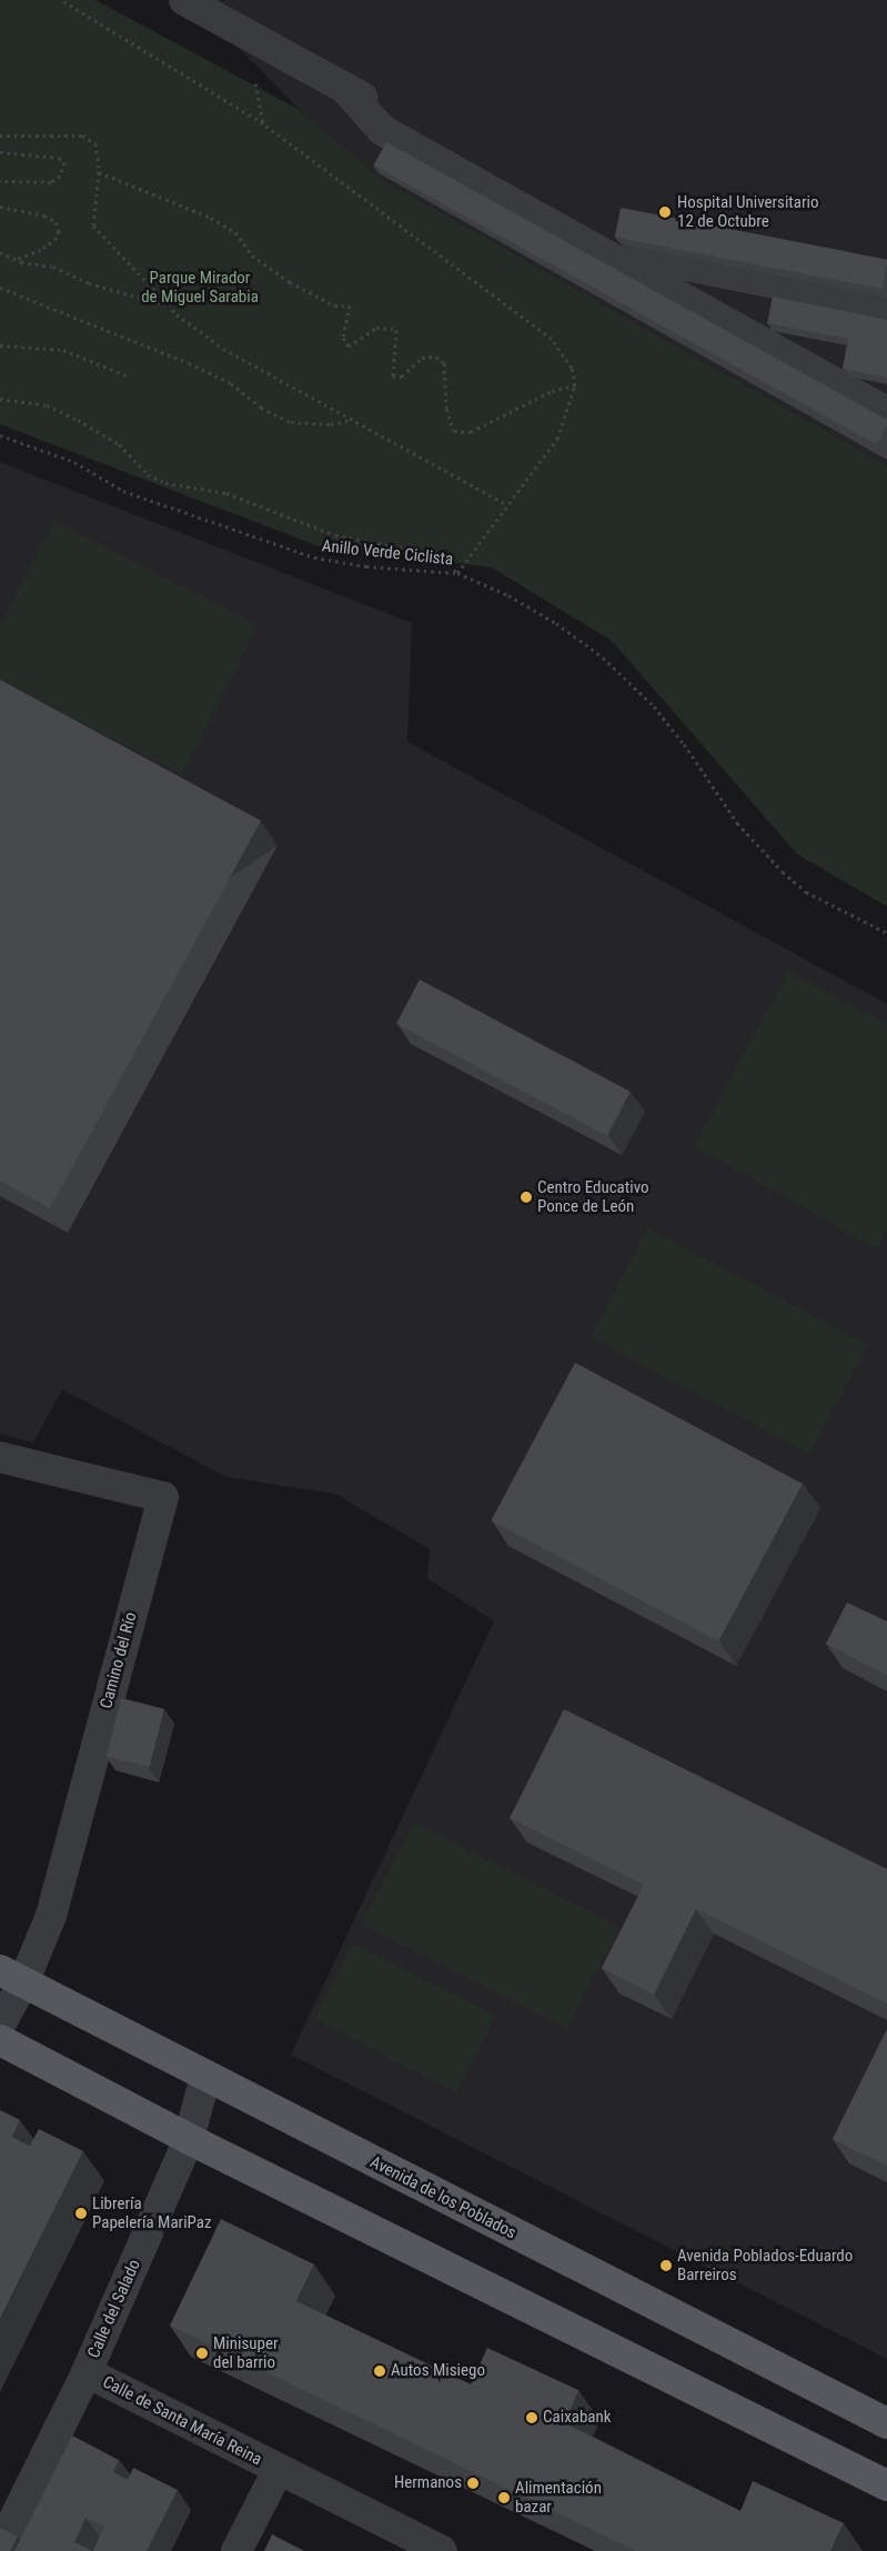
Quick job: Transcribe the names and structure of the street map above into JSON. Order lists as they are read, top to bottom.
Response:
{
  "streets": {
    "main road": ["Avenida de los Poblados"],
    "street": ["Camino del Río", "Calle del Salado", "Calle de Santa María Reina"],
    "path": ["Anillo Verde Ciclista"]
  },
  "crossings": [
    ["Camino del Río", "Avenida de los Poblados"],
    ["Avenida de los Poblados", "Calle del Salado"],
    ["Calle del Salado", "Calle de Santa María Reina"]
  ],
  "parks": ["Parque Mirador de Miguel Sarabia"],
  "places": [
    "Hospital Universitario 12 de Octubre",
    "Centro Educativo Ponce de León",
    "Librería Papelería MariPaz",
    "Avenida Poblados-Eduardo Barreiros",
    "Minisuper del barrio",
    "Autos Misiego",
    "Caixabank",
    "Hermanos",
    "Alimentación bazar"
  ]
}
